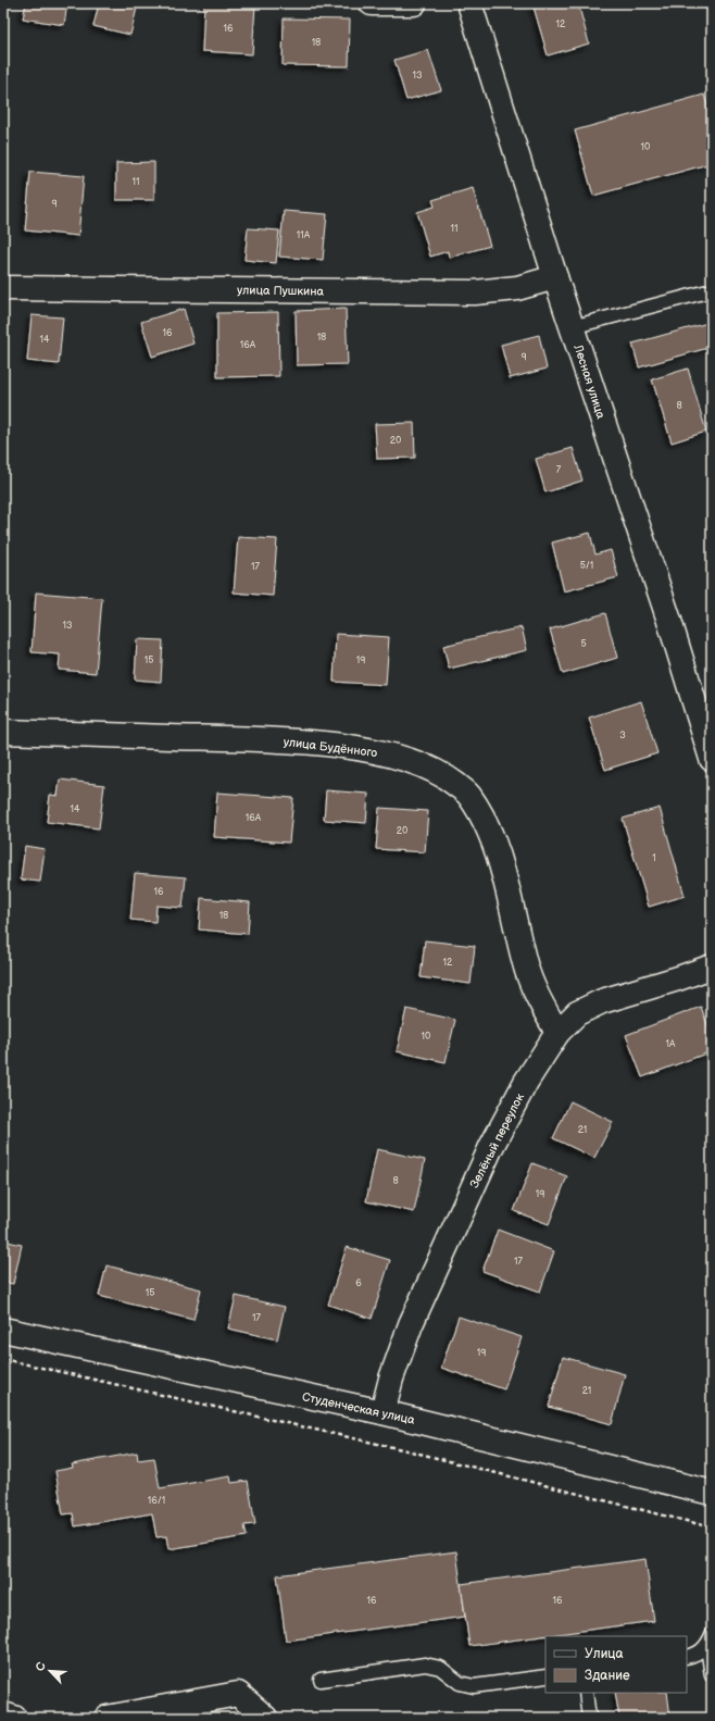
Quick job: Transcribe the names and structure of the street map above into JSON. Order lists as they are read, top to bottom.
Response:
{
  "streets": {
    "street": [
      "улица Пушкина",
      "Лесная улица",
      "улица Будённого",
      "Зелёный переулок",
      "Студенческая улица"
    ]
  },
  "crossings": [
    ["улица Пушкина", "Лесная улица"],
    ["улица Будённого", "Зелёный переулок"],
    ["Зелёный переулок", "Студенческая улица"]
  ],
  "house_numbers": [
    "12",
    "16",
    "18",
    "13",
    "10",
    "11",
    "9",
    "11",
    "11А",
    "16",
    "18",
    "14",
    "16А",
    "9",
    "8",
    "20",
    "7",
    "5/1",
    "17",
    "13",
    "5",
    "15",
    "19",
    "3",
    "14",
    "16А",
    "20",
    "1",
    "16",
    "18",
    "12",
    "10",
    "1А",
    "21",
    "8",
    "19",
    "17",
    "6",
    "15",
    "17",
    "19",
    "21",
    "16/1",
    "16",
    "16"
  ],
  "legend": ["Улица", "Здание"],
  "north": "top left"
}
